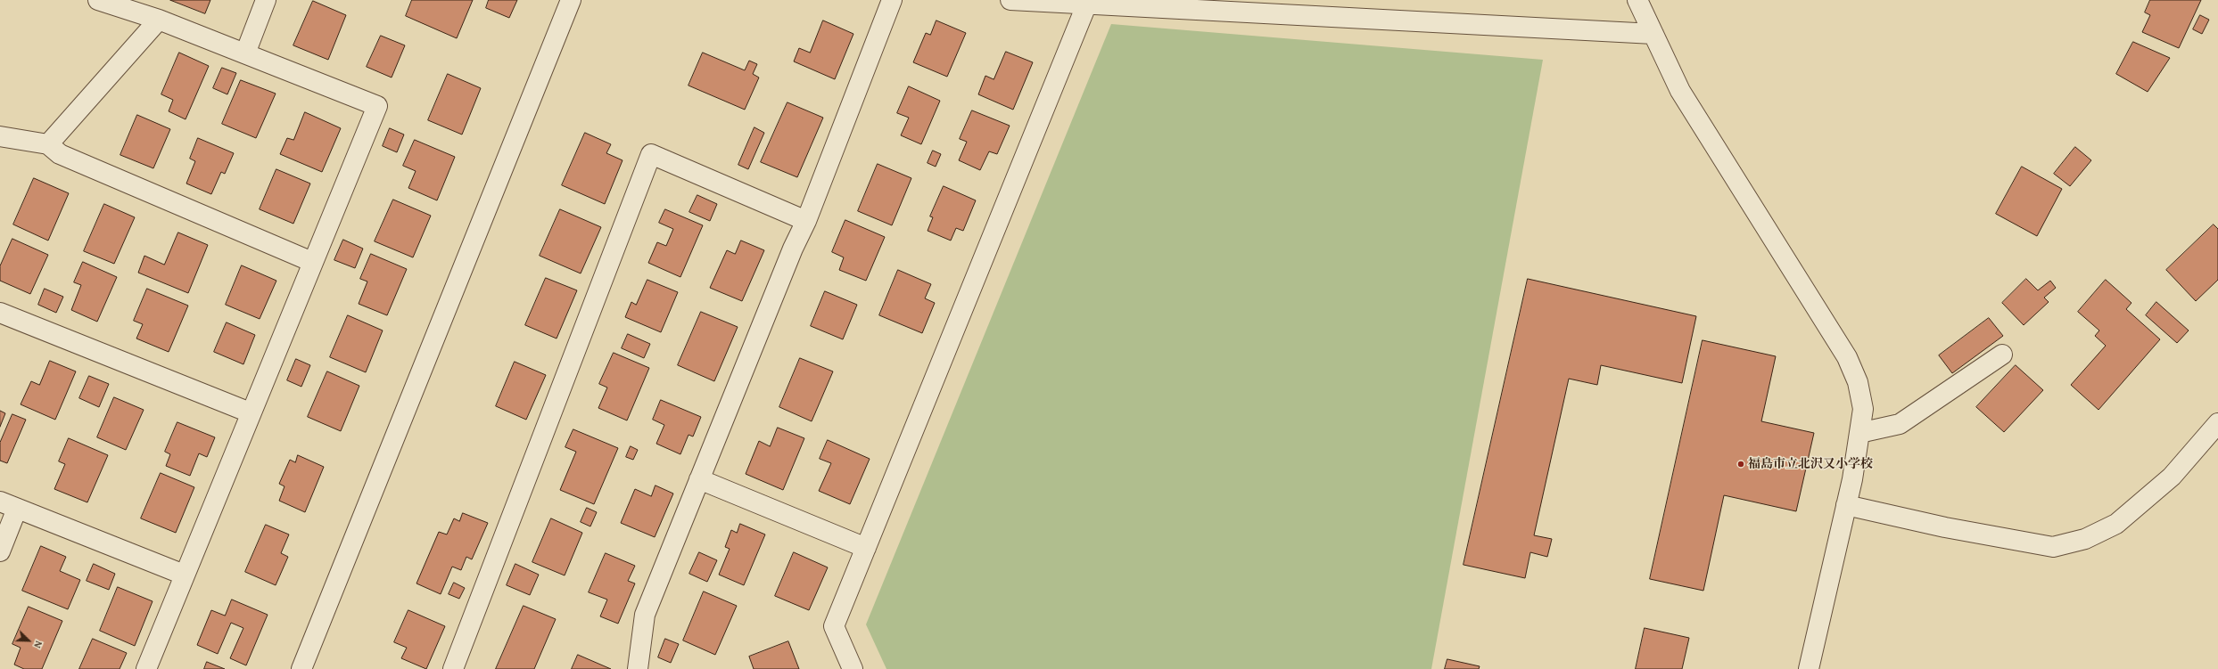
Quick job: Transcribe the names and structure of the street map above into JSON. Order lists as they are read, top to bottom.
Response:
{
  "places": ["福島市立北沢又小学校"],
  "north": "bottom right"
}
